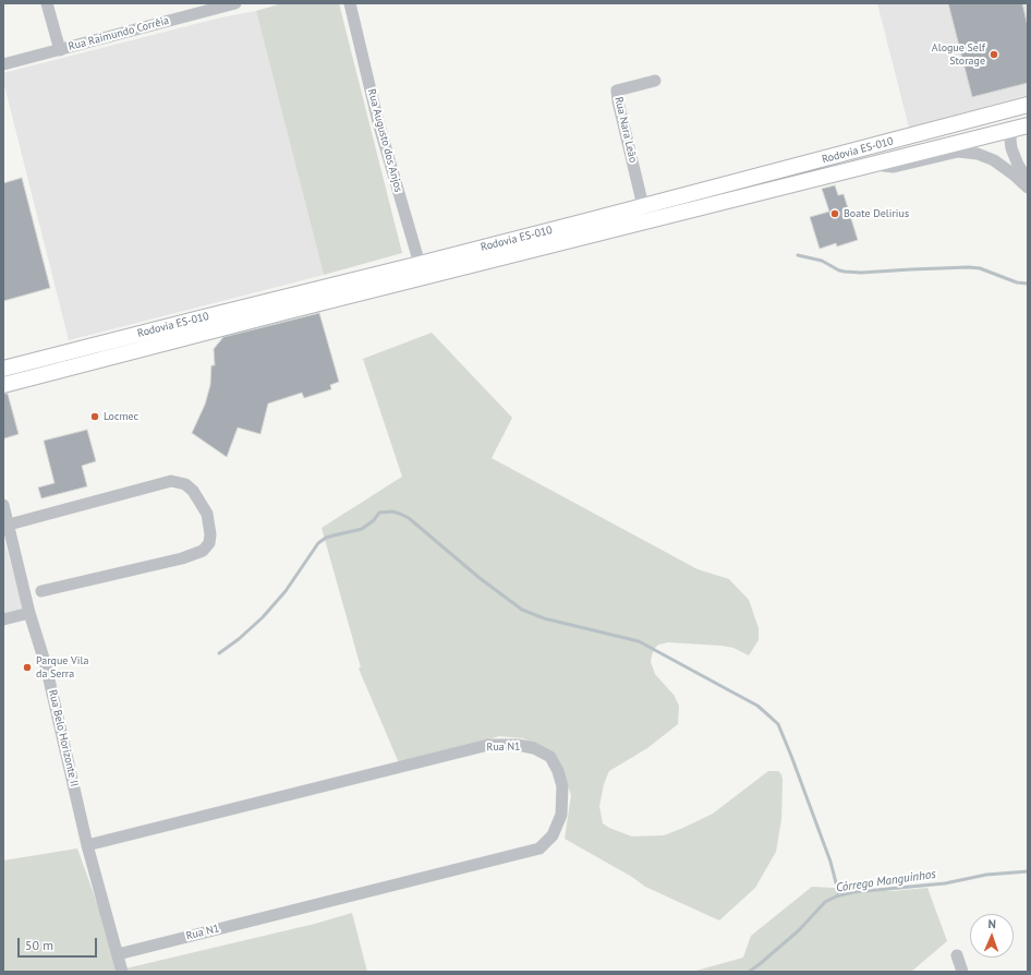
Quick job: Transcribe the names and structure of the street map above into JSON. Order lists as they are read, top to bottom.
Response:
{
  "streets": {
    "main road": ["Rodovia ES-010"],
    "street": [
      "Rua Raimundo Corrêia",
      "Rua Nara Leão",
      "Rua Augusto dos Anjos",
      "Rua Belo Horizonte II",
      "Rua N1"
    ]
  },
  "crossings": [
    ["Rua Nara Leão", "Rodovia ES-010"],
    ["Rua Augusto dos Anjos", "Rodovia ES-010"],
    ["Rua Belo Horizonte II", "Rua N1"]
  ],
  "water": ["Córrego Manguinhos"],
  "places": [
    "Alogue Self Storage",
    "Boate Delirius",
    "Locmec",
    "Parque Vila da Serra"
  ],
  "scale_bar": "50 m",
  "north": "top"
}
